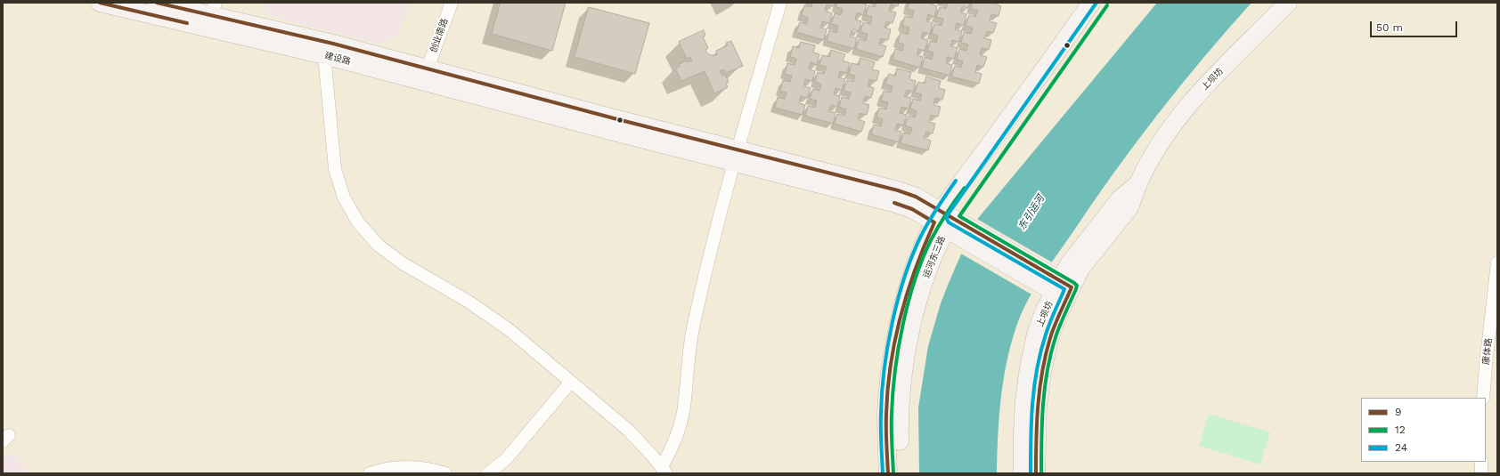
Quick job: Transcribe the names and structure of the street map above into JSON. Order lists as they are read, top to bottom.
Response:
{
  "streets": {
    "street": [
      "创业南路",
      "建设路",
      "上坝坊",
      "运河东三路",
      "康体路"
    ]
  },
  "crossings": [
    ["创业南路", "建设路"],
    ["建设路", "上坝坊"],
    ["建设路", "运河东三路"]
  ],
  "water": ["东引运河"],
  "lines": ["transit line 9", "transit line 24", "transit line 12"],
  "legend": ["9", "12", "24"],
  "scale_bar": "50 m"
}
